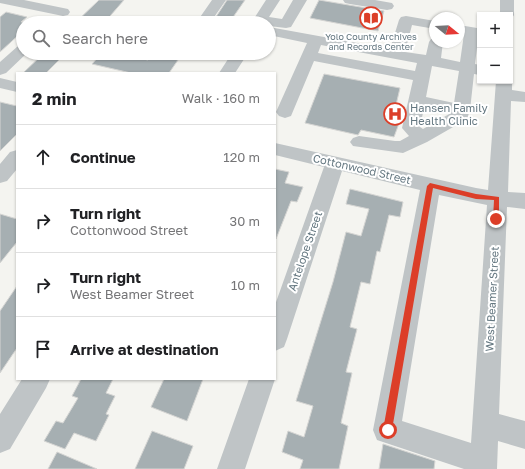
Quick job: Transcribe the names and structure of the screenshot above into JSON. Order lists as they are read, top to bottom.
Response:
{
  "streets": {
    "street": ["Cottonwood Street", "Antelope Street", "West Beamer Street"]
  },
  "crossings": [
    ["Cottonwood Street", "Antelope Street"],
    ["Cottonwood Street", "West Beamer Street"]
  ],
  "places": {
    "library": ["Yolo County Archives and Records Center"],
    "hospital": ["Hansen Family Health Clinic"]
  },
  "north": "right",
  "page": {
    "map_buttons": ["+", "−"],
    "search": "Search here",
    "heading": ["2 min", "Walk · 160 m"],
    "list": [
      ["Continue", "120 m"],
      ["Turn right", "Cottonwood Street", "30 m"],
      ["Turn right", "West Beamer Street", "10 m"],
      "Arrive at destination"
    ]
  }
}
